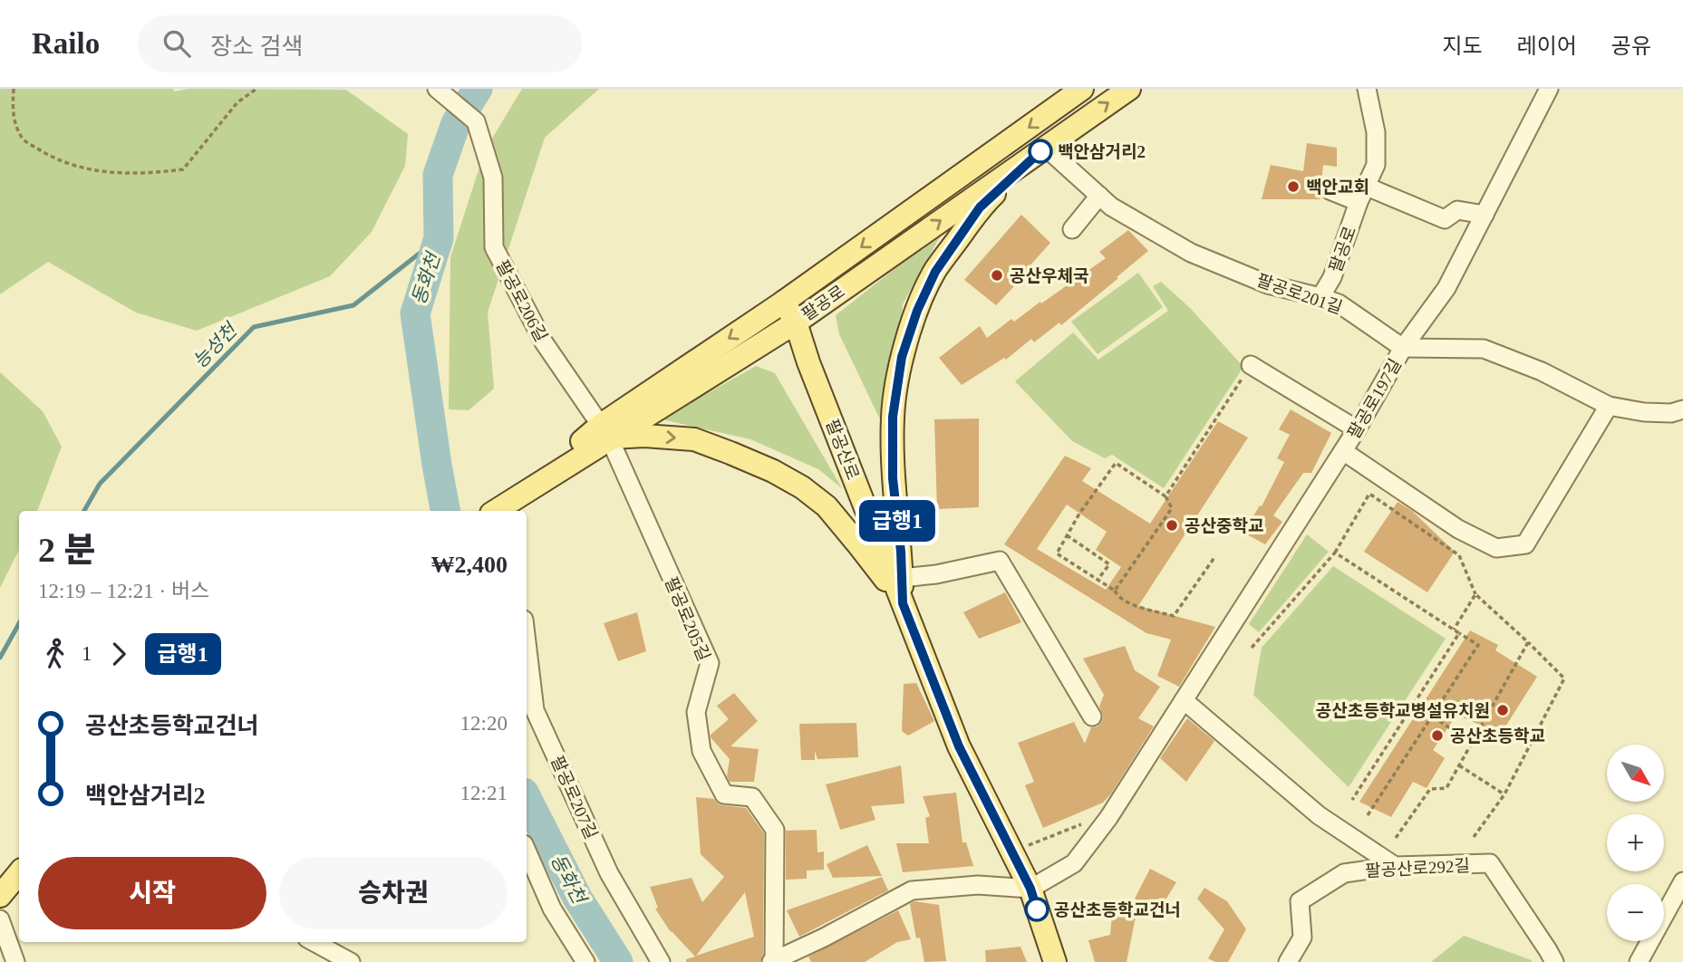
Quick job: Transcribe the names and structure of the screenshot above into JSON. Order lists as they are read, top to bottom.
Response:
{
  "streets": {
    "main road": ["팔공로", "팔공산로"],
    "street": [
      "팔공로201길",
      "팔공로206길",
      "팔공로197길",
      "팔공로205길",
      "팔공로207길",
      "팔공산로292길"
    ]
  },
  "crossings": [
    ["팔공로", "팔공로201길"],
    ["팔공로", "팔공로206길"],
    ["팔공로", "팔공산로"],
    ["팔공로", "팔공로205길"],
    ["팔공로201길", "팔공로197길"],
    ["팔공로206길", "팔공로205길"],
    ["팔공로197길", "팔공산로"]
  ],
  "water": ["동화천", "능성천"],
  "places": [
    "백안삼거리2",
    "백안교회",
    "공산우체국",
    "공산중학교",
    "공산초등학교병설유치원",
    "공산초등학교",
    "공산초등학교건너"
  ],
  "lines": ["bus line 급행1"],
  "north": "bottom right",
  "page": {
    "header": "Railo",
    "search": "장소 검색",
    "nav": ["지도", "레이어", "공유"],
    "on_map": "급행1",
    "heading": ["2 분", "12:19 – 12:21 · 버스", "₩2,400"],
    "legs": ["1", "급행1"],
    "list": [
      {
        "name": "공산초등학교건너",
        "value": "12:20"
      },
      {
        "name": "백안삼거리2",
        "value": "12:21"
      }
    ],
    "map_buttons": ["+", "−"],
    "buttons": ["시작", "승차권"]
  }
}
